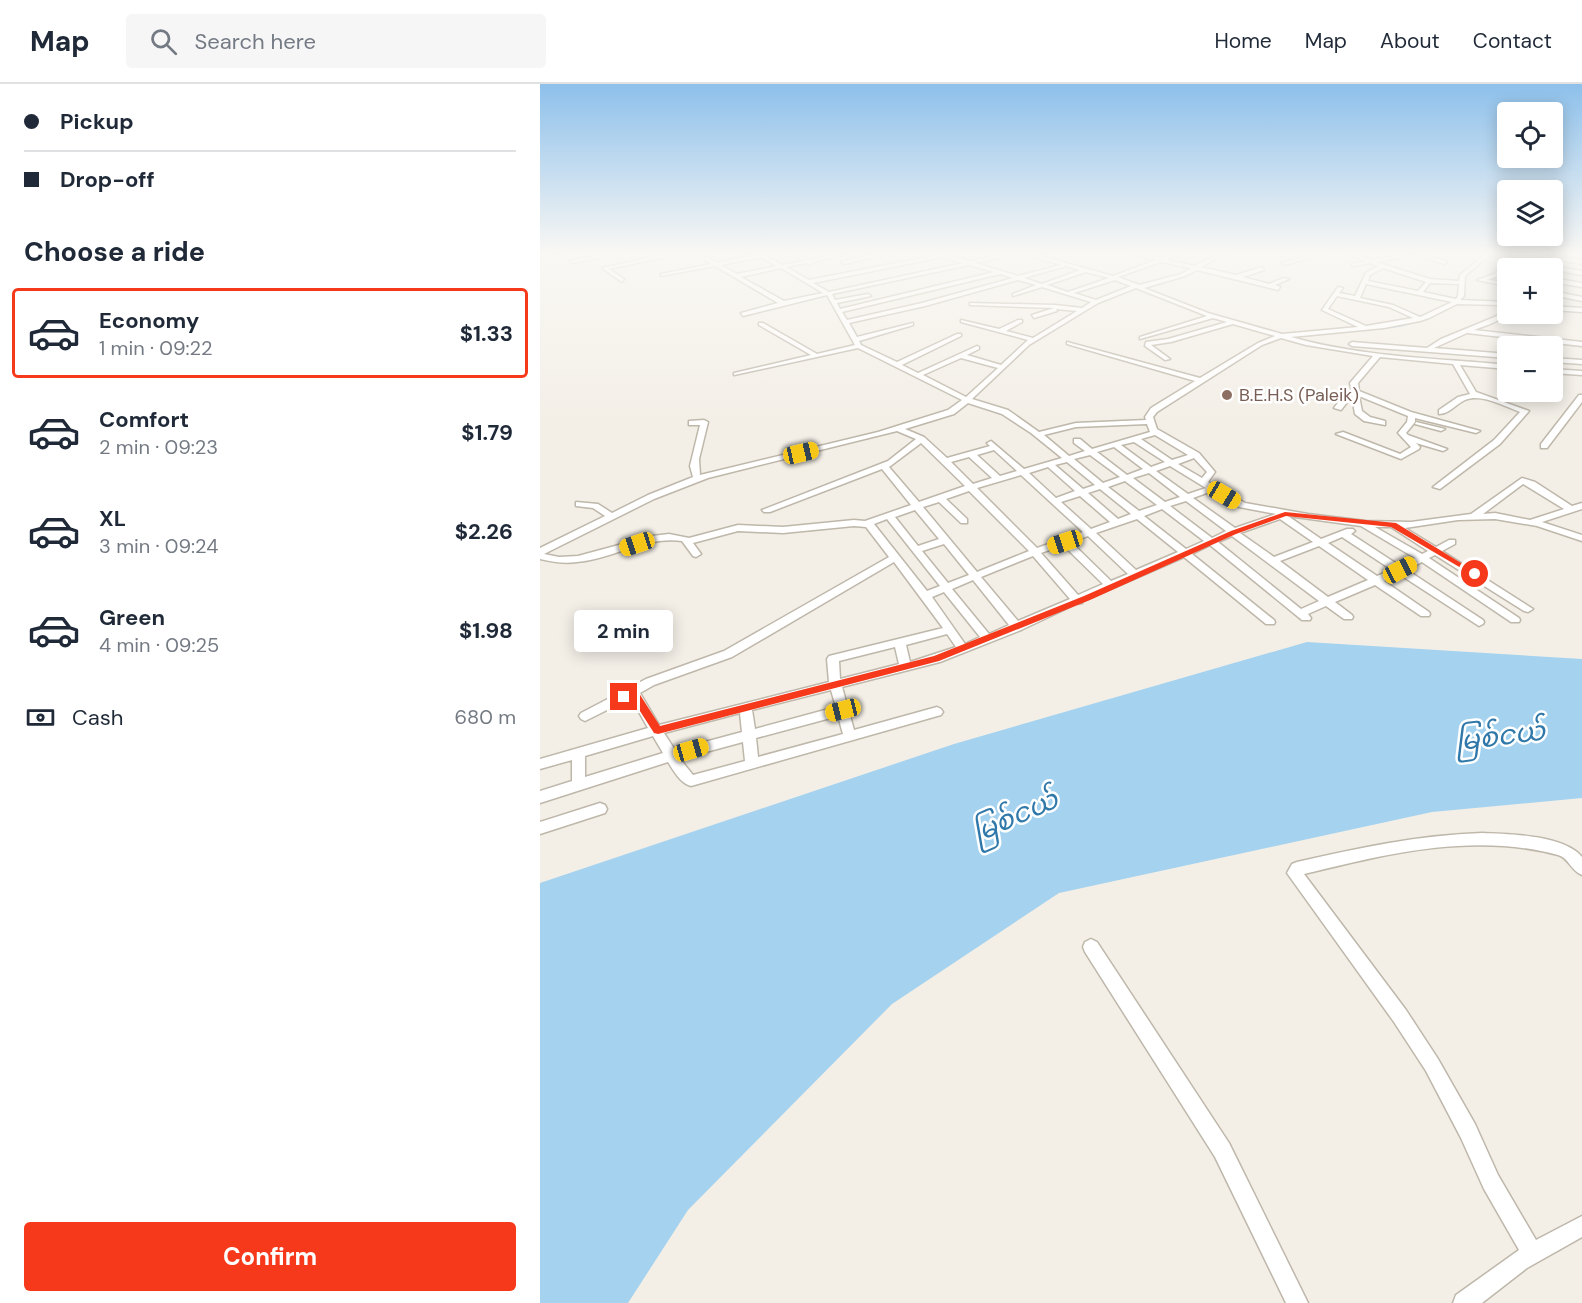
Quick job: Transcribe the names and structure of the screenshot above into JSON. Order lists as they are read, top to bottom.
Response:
{
  "water": ["မြစ်ငယ်"],
  "places": ["B.E.H.S (Paleik)"],
  "page": {
    "header": "Map",
    "search": "Search here",
    "nav": [
      "Home",
      "Map",
      "About",
      "Contact"
    ],
    "banner": ["Pickup", "Drop-off"],
    "map_buttons": ["+", "−"],
    "heading": "Choose a ride",
    "list": [
      {
        "name": "Economy",
        "note": "1 min · 09:22",
        "value": "$1.33"
      },
      {
        "name": "Comfort",
        "note": "2 min · 09:23",
        "value": "$1.79"
      },
      {
        "name": "XL",
        "note": "3 min · 09:24",
        "value": "$2.26"
      },
      {
        "name": "Green",
        "note": "4 min · 09:25",
        "value": "$1.98"
      }
    ],
    "bubble": "2 min",
    "pay": ["Cash", "680 m"],
    "buttons": "Confirm"
  }
}
